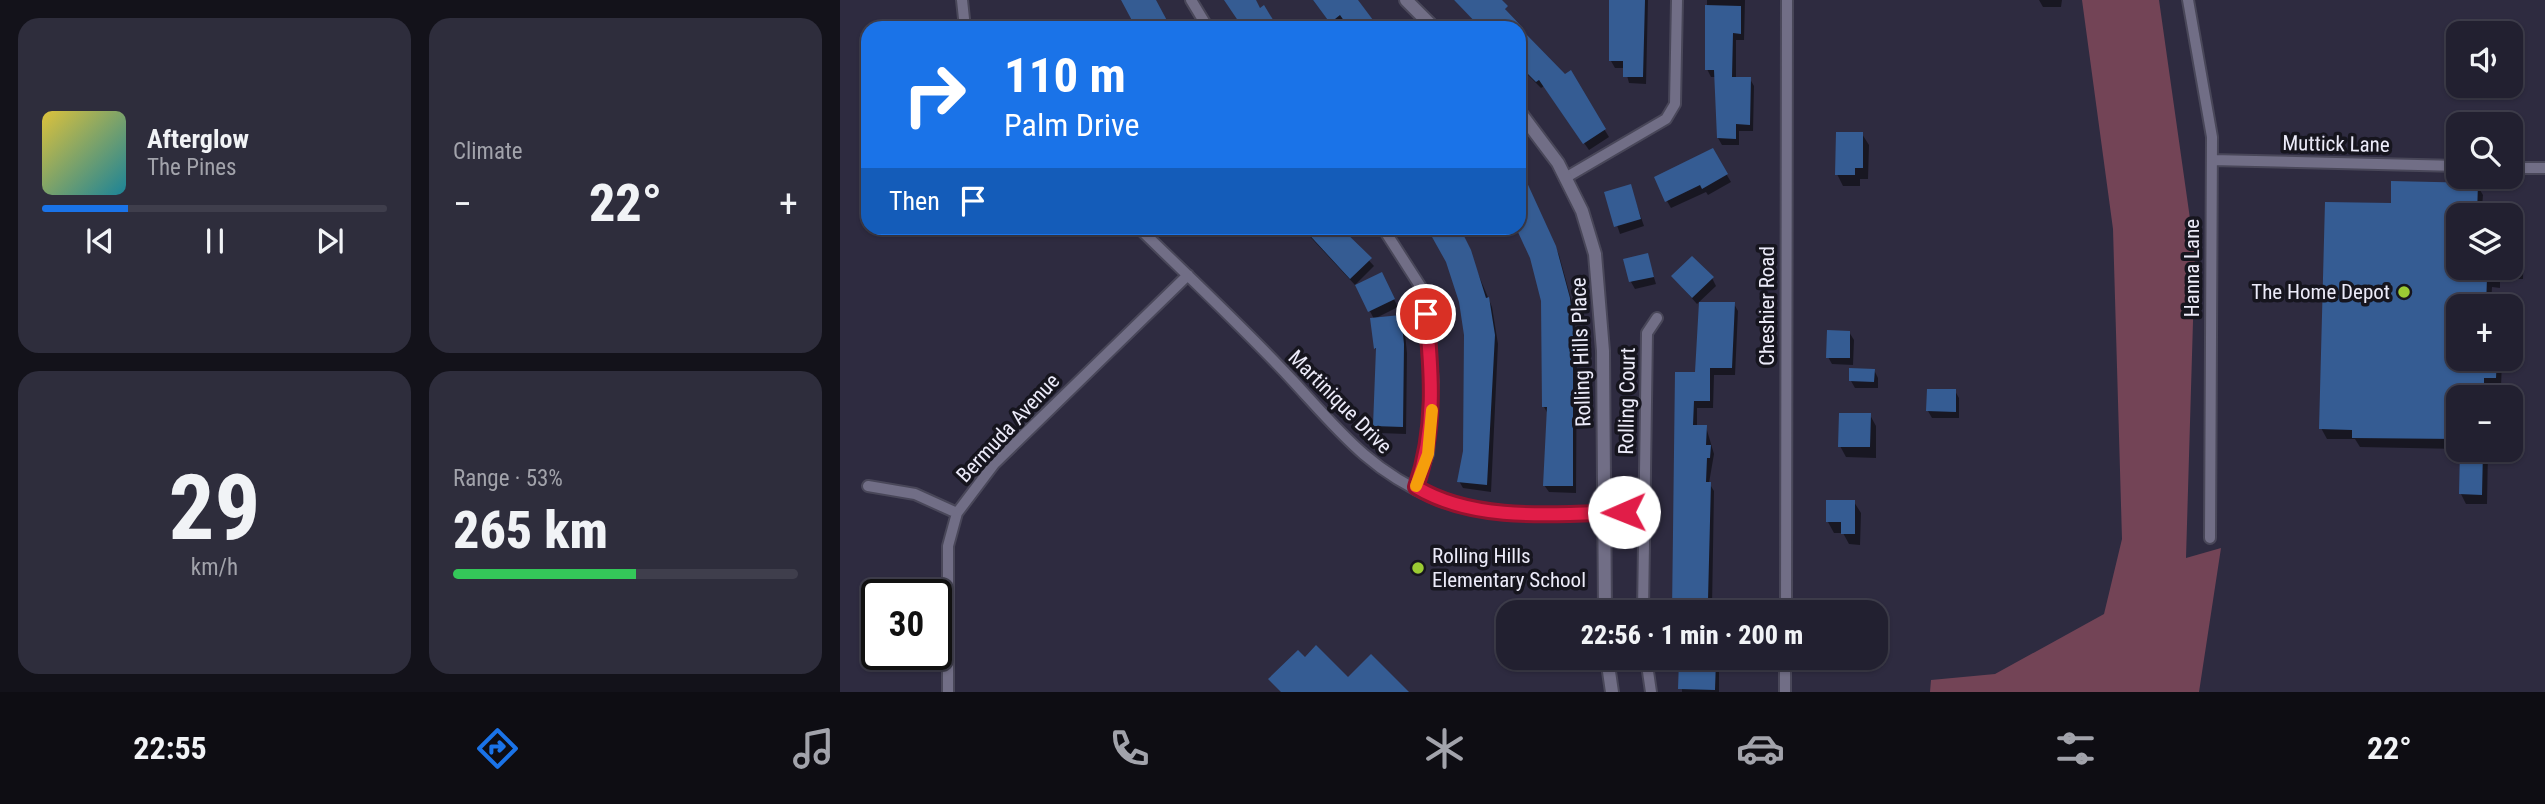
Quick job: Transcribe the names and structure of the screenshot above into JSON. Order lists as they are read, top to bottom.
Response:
{
  "streets": {
    "street": [
      "Muttick Lane",
      "Hanna Lane",
      "Cheshier Road",
      "Rolling Hills Place",
      "Rolling Court",
      "Martinique Drive",
      "Bermuda Avenue"
    ]
  },
  "crossings": [
    ["Muttick Lane", "Hanna Lane"],
    ["Rolling Hills Place", "Martinique Drive"],
    ["Rolling Court", "Martinique Drive"],
    ["Martinique Drive", "Bermuda Avenue"]
  ],
  "places": ["The Home Depot", "Rolling Hills Elementary School"],
  "page": {
    "tile": [
      "Climate",
      ["29", "km/h"],
      ["Range · 53%", "265 km"]
    ],
    "map_buttons": ["+", "−"],
    "turn": ["110 m", "Palm Drive"],
    "song": ["Afterglow", "The Pines"],
    "then": "Then",
    "heat": ["−", "22°", "+"],
    "limit": "30",
    "trip": "22:56 · 1 min · 200 m",
    "tabs": ["22:55", "22°"]
  }
}
